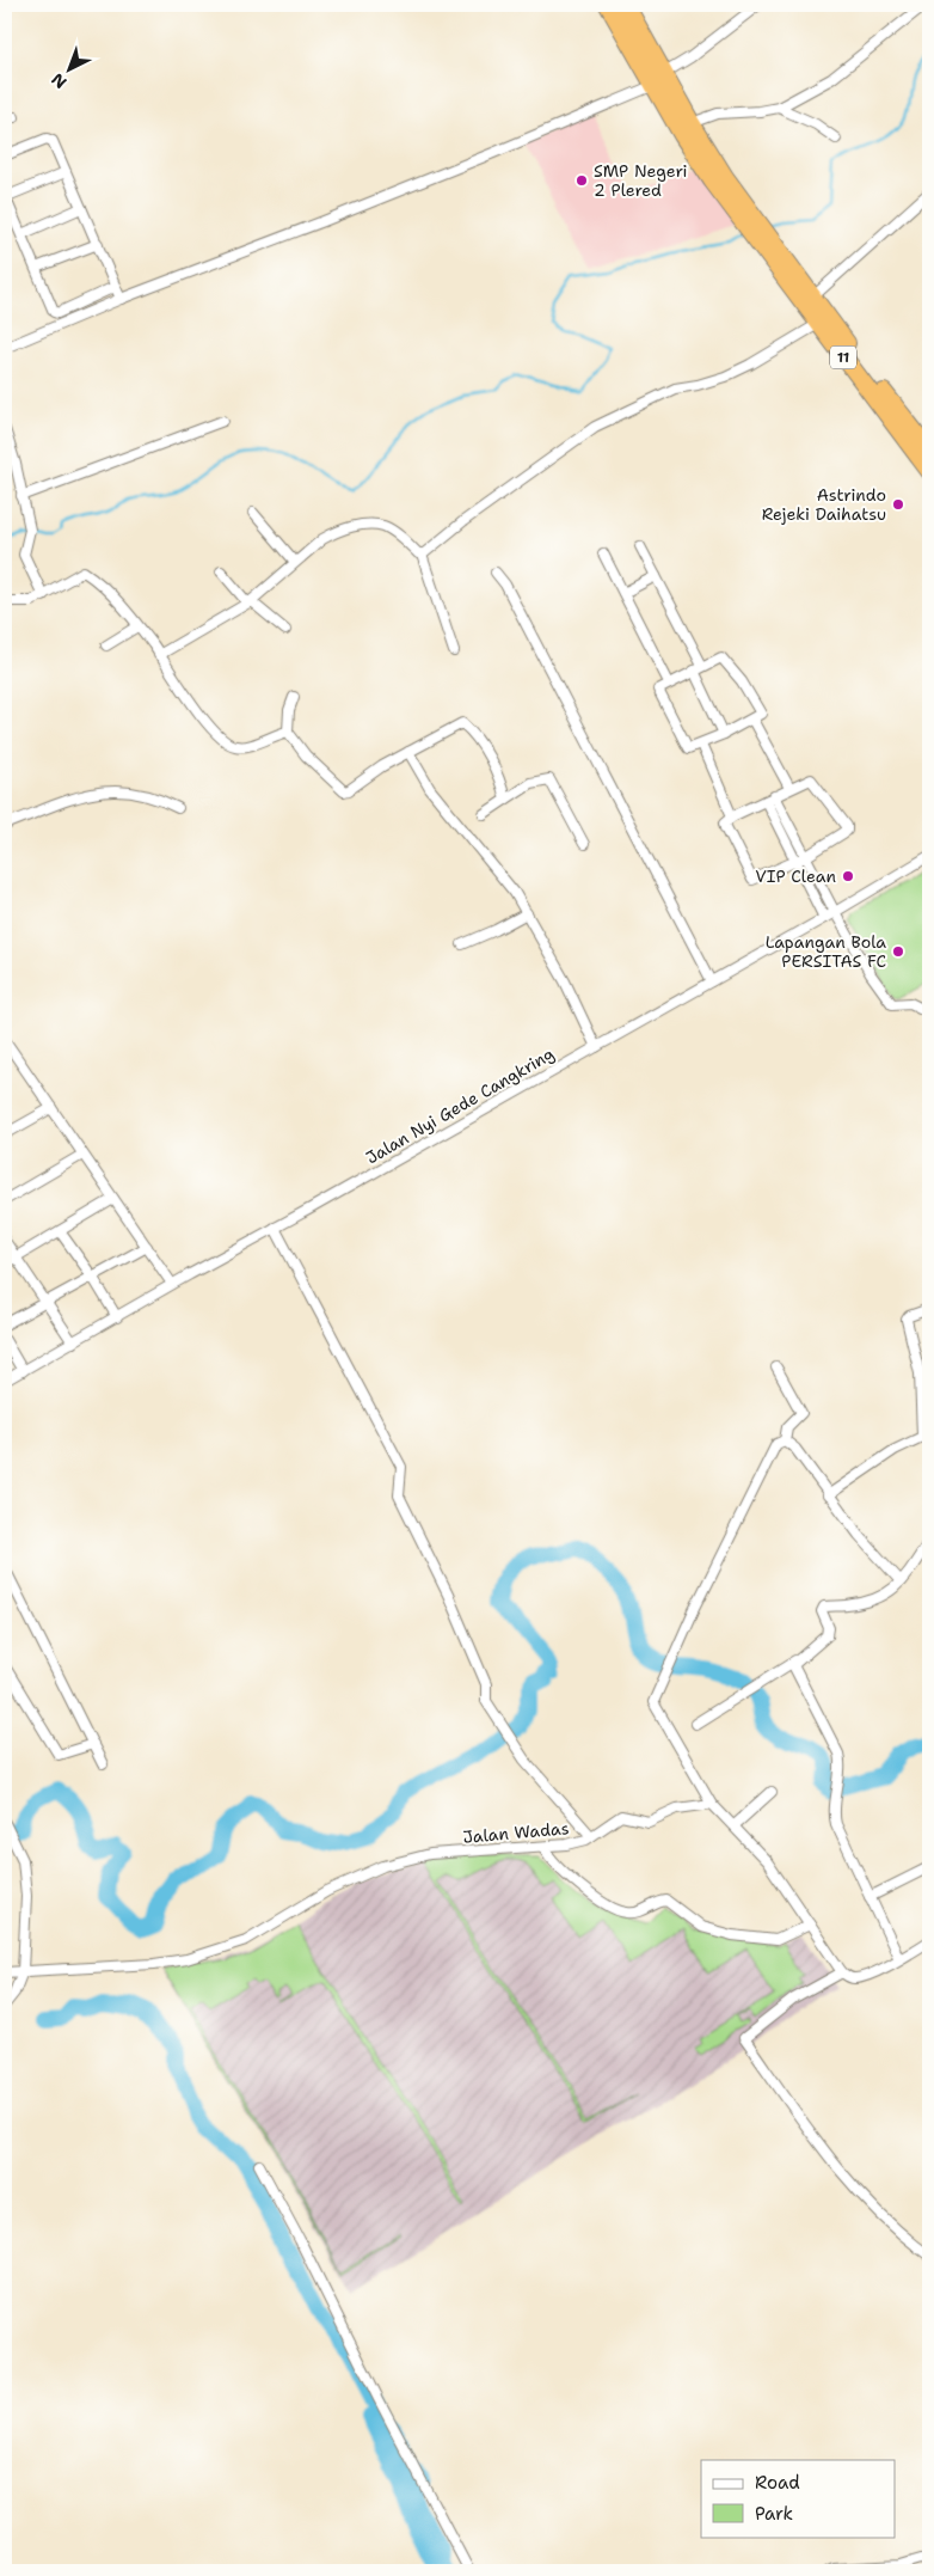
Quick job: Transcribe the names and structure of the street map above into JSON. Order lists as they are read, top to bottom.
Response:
{
  "streets": {
    "highway": ["11"],
    "street": ["Jalan Nyi Gede Cangkring", "Jalan Wadas"]
  },
  "places": [
    "SMP Negeri 2 Plered",
    "Astrindo Rejeki Daihatsu",
    "VIP Clean",
    "Lapangan Bola PERSITAS FC"
  ],
  "legend": ["Road", "Park"],
  "north": "bottom left"
}
